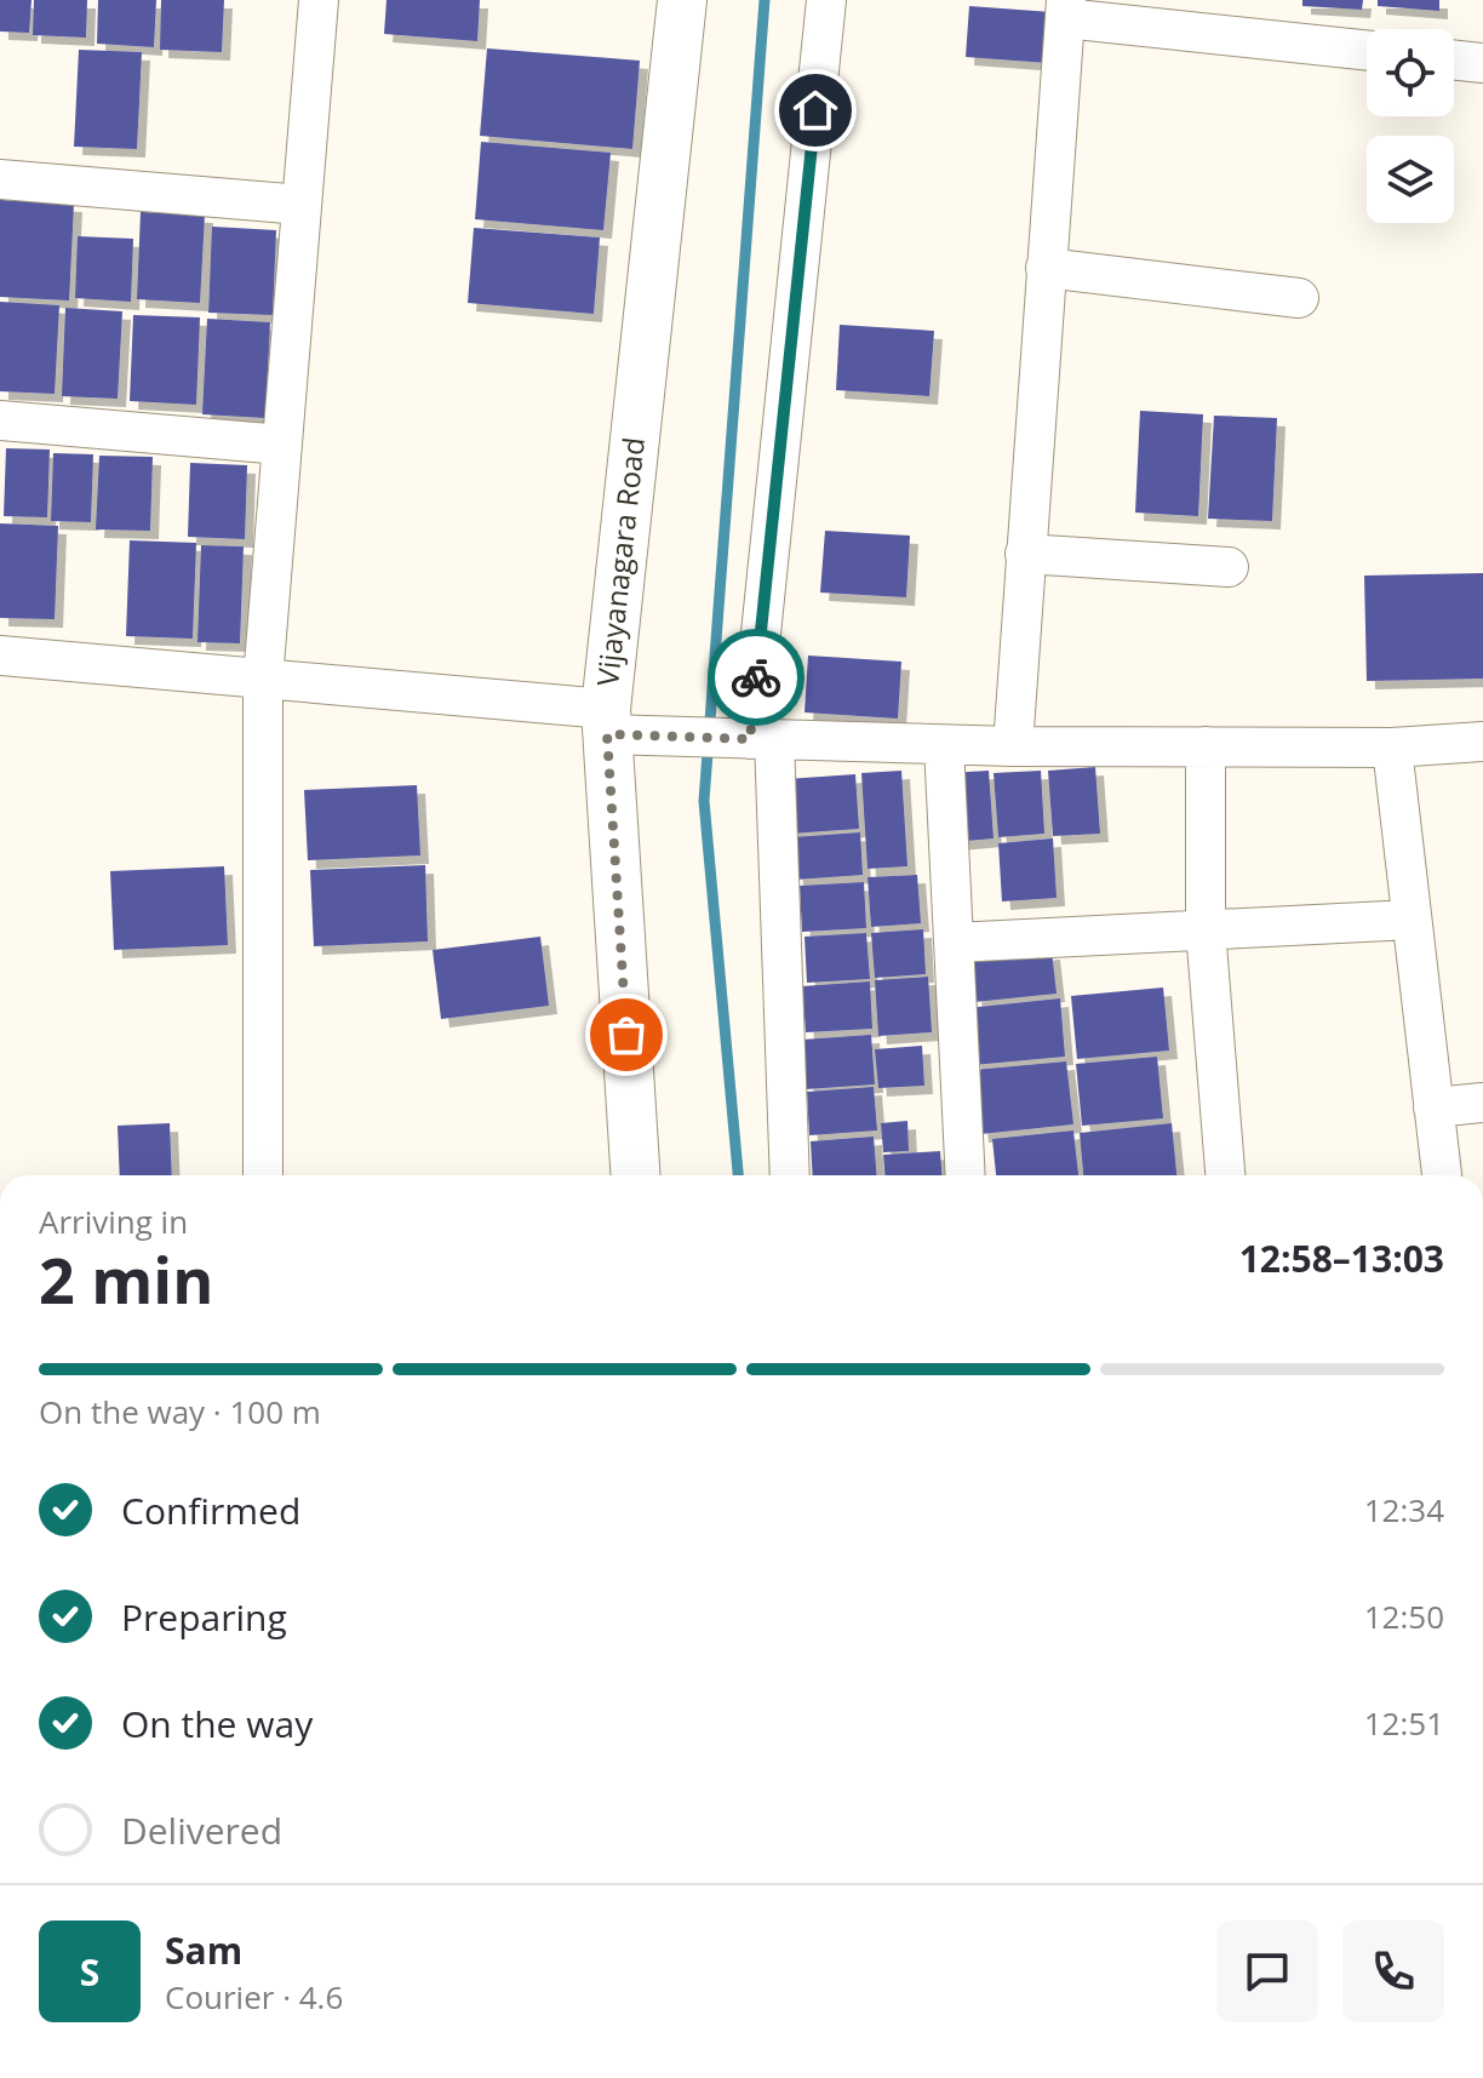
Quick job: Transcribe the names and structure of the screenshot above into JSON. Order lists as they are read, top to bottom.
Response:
{
  "streets": {
    "street": ["Vijayanagara Road"]
  },
  "page": {
    "heading": ["2 min", "Arriving in", "12:58–13:03"],
    "panel": ["Sam", "Courier · 4.6"],
    "bar": "On the way · 100 m",
    "list": [
      ["Confirmed", "12:34"],
      ["Preparing", "12:50"],
      ["On the way", "12:51"],
      "Delivered"
    ],
    "round": "S"
  }
}
